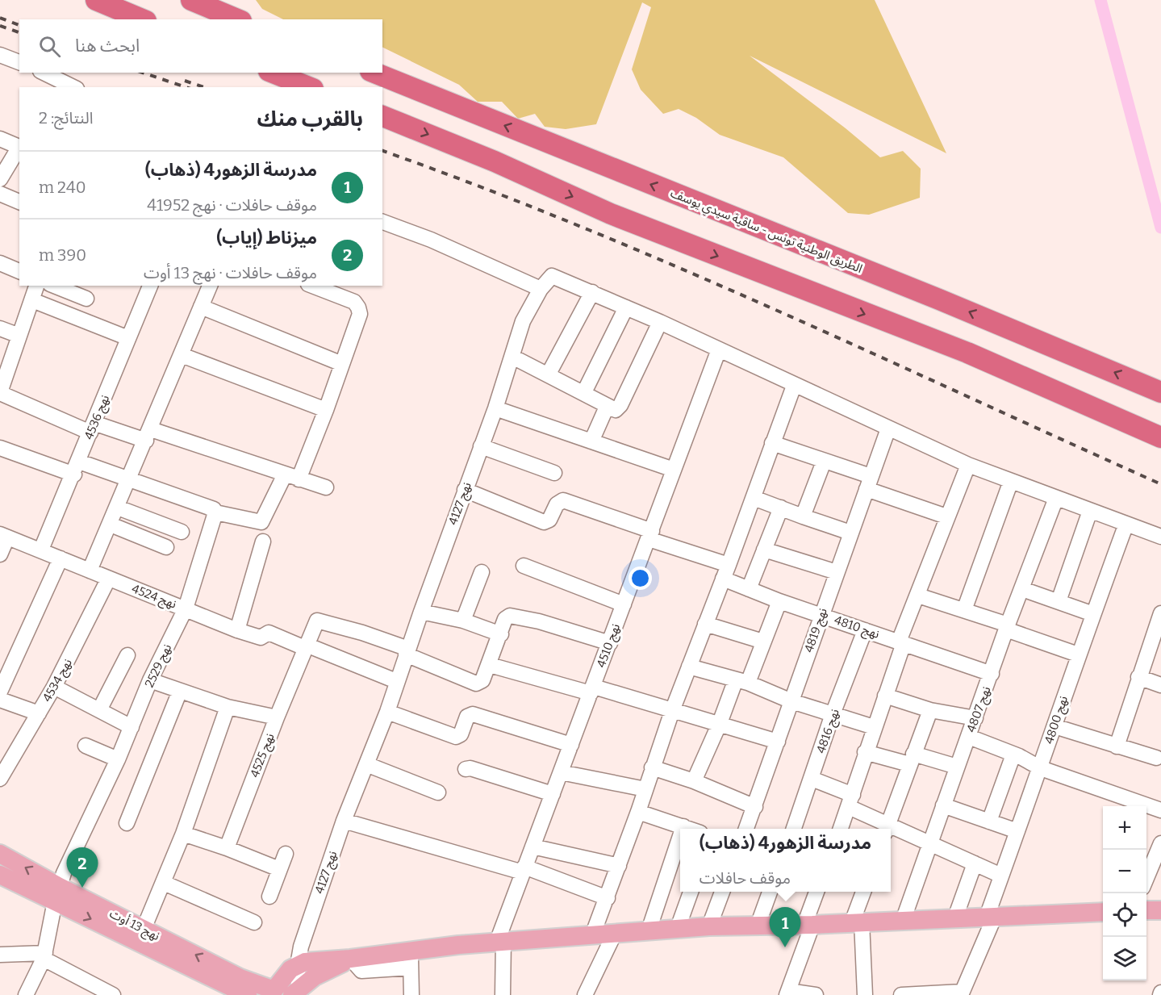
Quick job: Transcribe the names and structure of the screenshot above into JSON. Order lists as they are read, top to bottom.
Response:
{
  "streets": {
    "highway": ["الطريق الوطنية تونس - ساقية سيدي يوسف"],
    "main road": ["نهج 13 أوت"],
    "street": [
      "نهج 4536",
      "نهج 4127",
      "نهج 4524",
      "نهج 4810",
      "نهج 4819",
      "نهج 4510",
      "نهج 2529",
      "نهج 4534",
      "نهج 4807",
      "نهج 4800",
      "نهج 4816",
      "نهج 4525"
    ]
  },
  "crossings": [
    ["نهج 4536", "نهج 4524"],
    ["نهج 4127", "نهج 4525"],
    ["نهج 4524", "نهج 2529"],
    ["نهج 4524", "نهج 4534"],
    ["نهج 4524", "نهج 4525"],
    ["نهج 4810", "نهج 4819"],
    ["نهج 4810", "نهج 4807"],
    ["نهج 4810", "نهج 4816"],
    ["نهج 2529", "نهج 13 أوت"]
  ],
  "page": {
    "search": "ابحث هنا",
    "heading": ["بالقرب منك", "النتائج: 2"],
    "list": [
      {
        "mark": "1",
        "name": "مدرسة الزهور4 (ذهاب)",
        "note": "موقف حافلات · نهج 41952",
        "value": "240 m"
      },
      {
        "mark": "2",
        "name": "ميزناط (إياب)",
        "note": "موقف حافلات · نهج 13 أوت",
        "value": "390 m"
      }
    ],
    "map_buttons": ["+", "−"],
    "popup": ["مدرسة الزهور4 (ذهاب)", "موقف حافلات"],
    "pins": ["2", "1"]
  }
}
